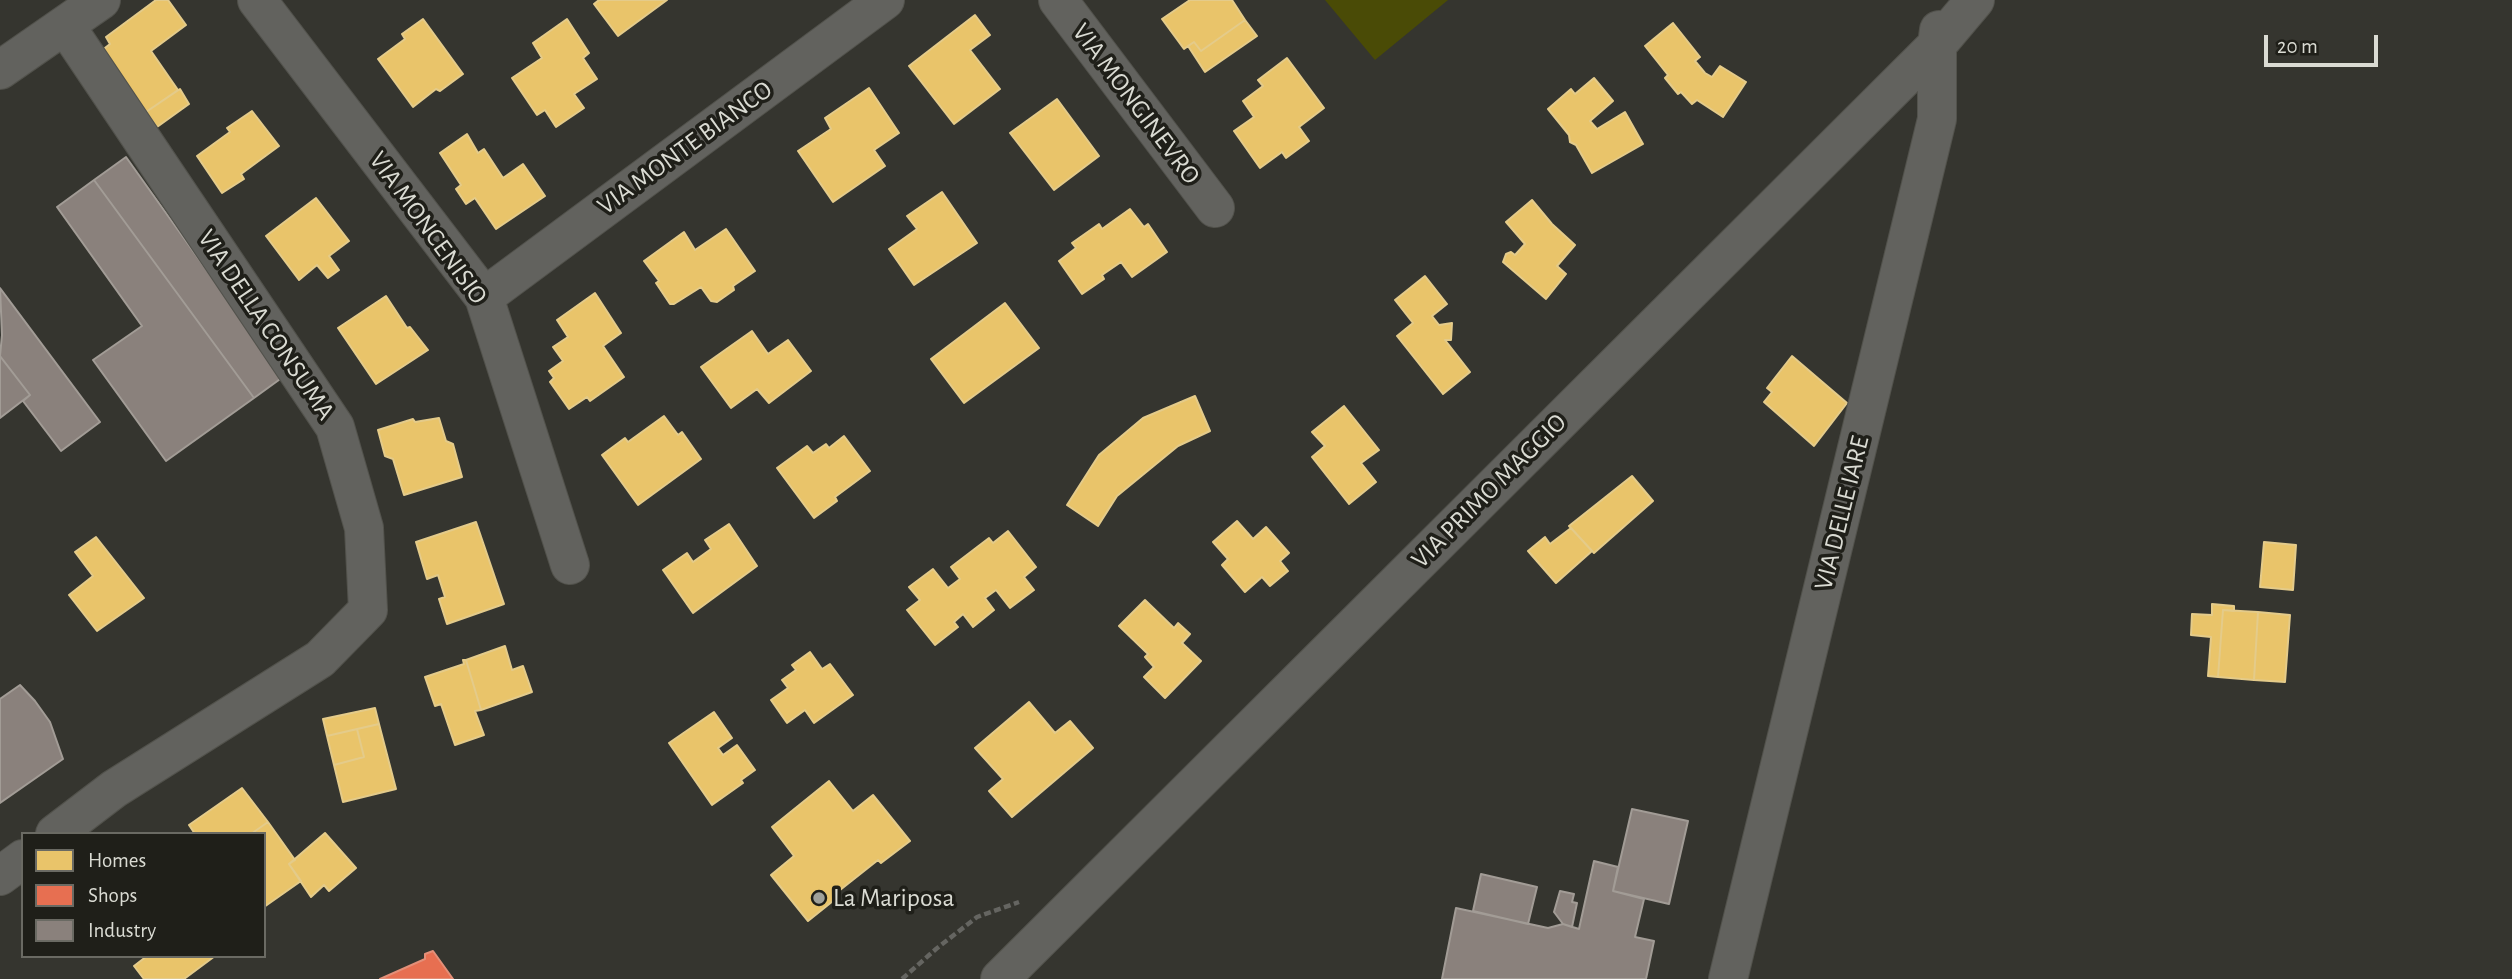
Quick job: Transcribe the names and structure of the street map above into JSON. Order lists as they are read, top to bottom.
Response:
{
  "streets": {
    "street": [
      "VIA MONGINEVRO",
      "VIA MONTE BIANCO",
      "VIA MONCENISIO",
      "VIA DELLA CONSUMA",
      "VIA PRIMO MAGGIO",
      "VIA DELLE IARE"
    ]
  },
  "crossings": [
    ["VIA MONTE BIANCO", "VIA MONCENISIO"],
    ["VIA PRIMO MAGGIO", "VIA DELLE IARE"]
  ],
  "places": ["La Mariposa"],
  "legend": ["Homes", "Shops", "Industry"],
  "scale_bar": "20 m"
}
